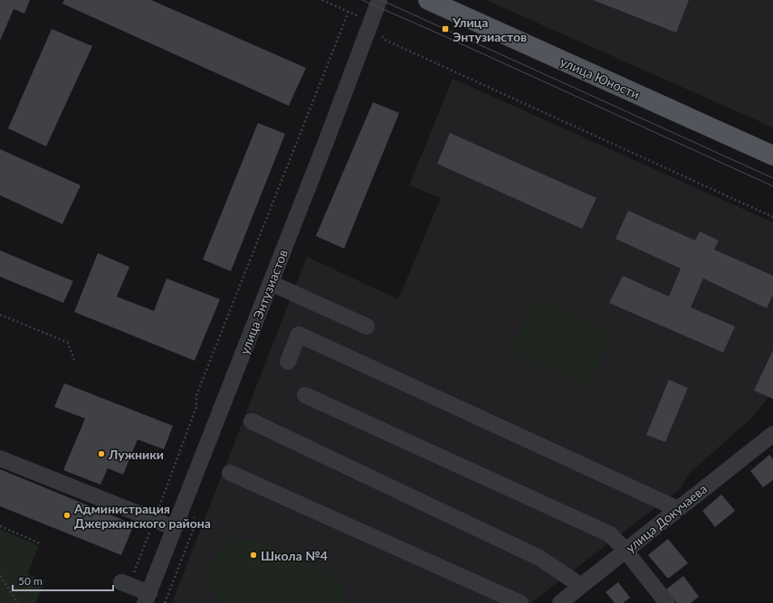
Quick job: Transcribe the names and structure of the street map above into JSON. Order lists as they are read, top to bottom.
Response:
{
  "streets": {
    "main road": ["улица Юности"],
    "street": ["улица Энтузиастов", "улица Докучаева"]
  },
  "places": {
    "transit": ["Улица Энтузиастов"],
    "other": ["Лужники", "Администрация Джержинского района", "Школа №4"]
  },
  "scale_bar": "50 m"
}
